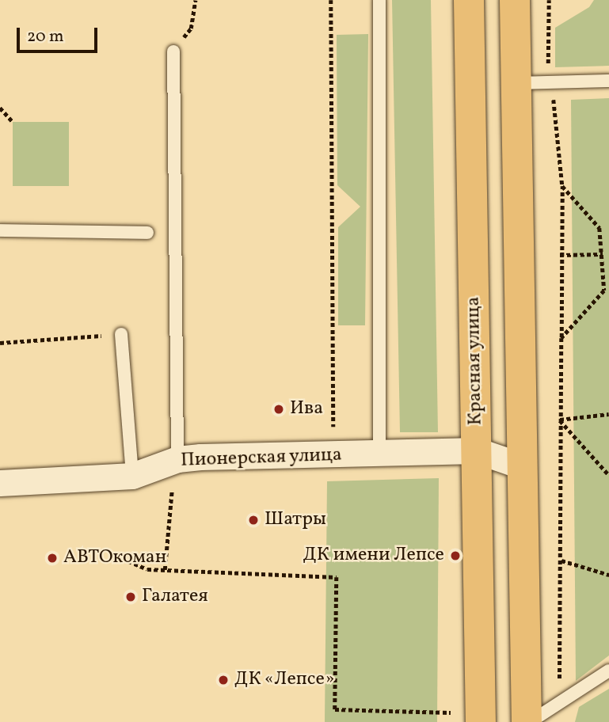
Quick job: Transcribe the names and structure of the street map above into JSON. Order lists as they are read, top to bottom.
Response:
{
  "streets": {
    "highway": ["Красная улица"],
    "street": ["Пионерская улица"]
  },
  "crossings": [
    ["Красная улица", "Пионерская улица"]
  ],
  "places": [
    "Ива",
    "Шатры",
    "ДК имени Лепсе",
    "АВТОкоман",
    "Галатея",
    "ДК «Лепсе»"
  ],
  "scale_bar": "20 m"
}
